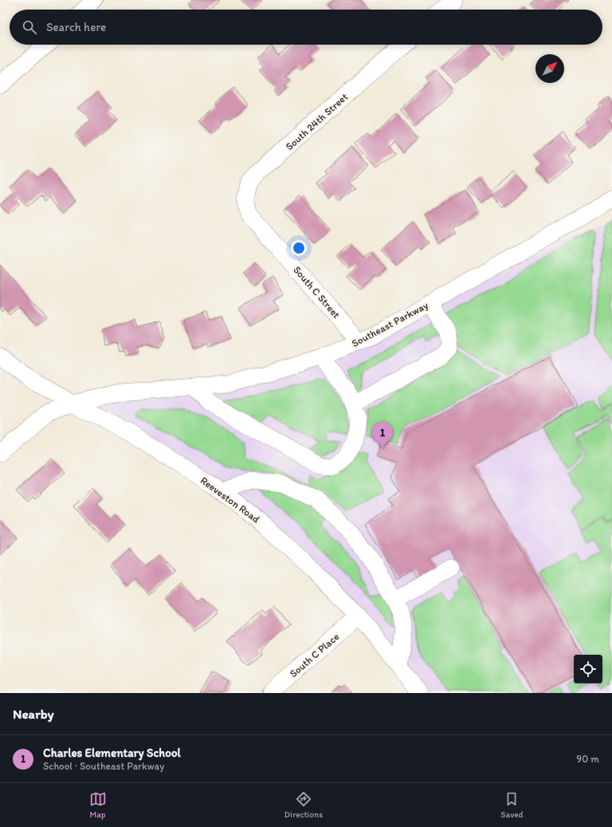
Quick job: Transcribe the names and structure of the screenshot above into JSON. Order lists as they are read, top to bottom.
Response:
{
  "streets": {
    "street": [
      "South 24th Street",
      "South C Street",
      "Southeast Parkway",
      "Reeveston Road",
      "South C Place"
    ]
  },
  "crossings": [
    ["South 24th Street", "South C Street"],
    ["South C Street", "Southeast Parkway"],
    ["Southeast Parkway", "Reeveston Road"],
    ["Reeveston Road", "South C Place"]
  ],
  "north": "top right",
  "page": {
    "search": "Search here",
    "pins": "1",
    "heading": "Nearby",
    "list": [
      {
        "mark": "1",
        "name": "Charles Elementary School",
        "note": "School · Southeast Parkway",
        "value": "90 m"
      }
    ],
    "nav": ["Map", "Directions", "Saved"]
  }
}
